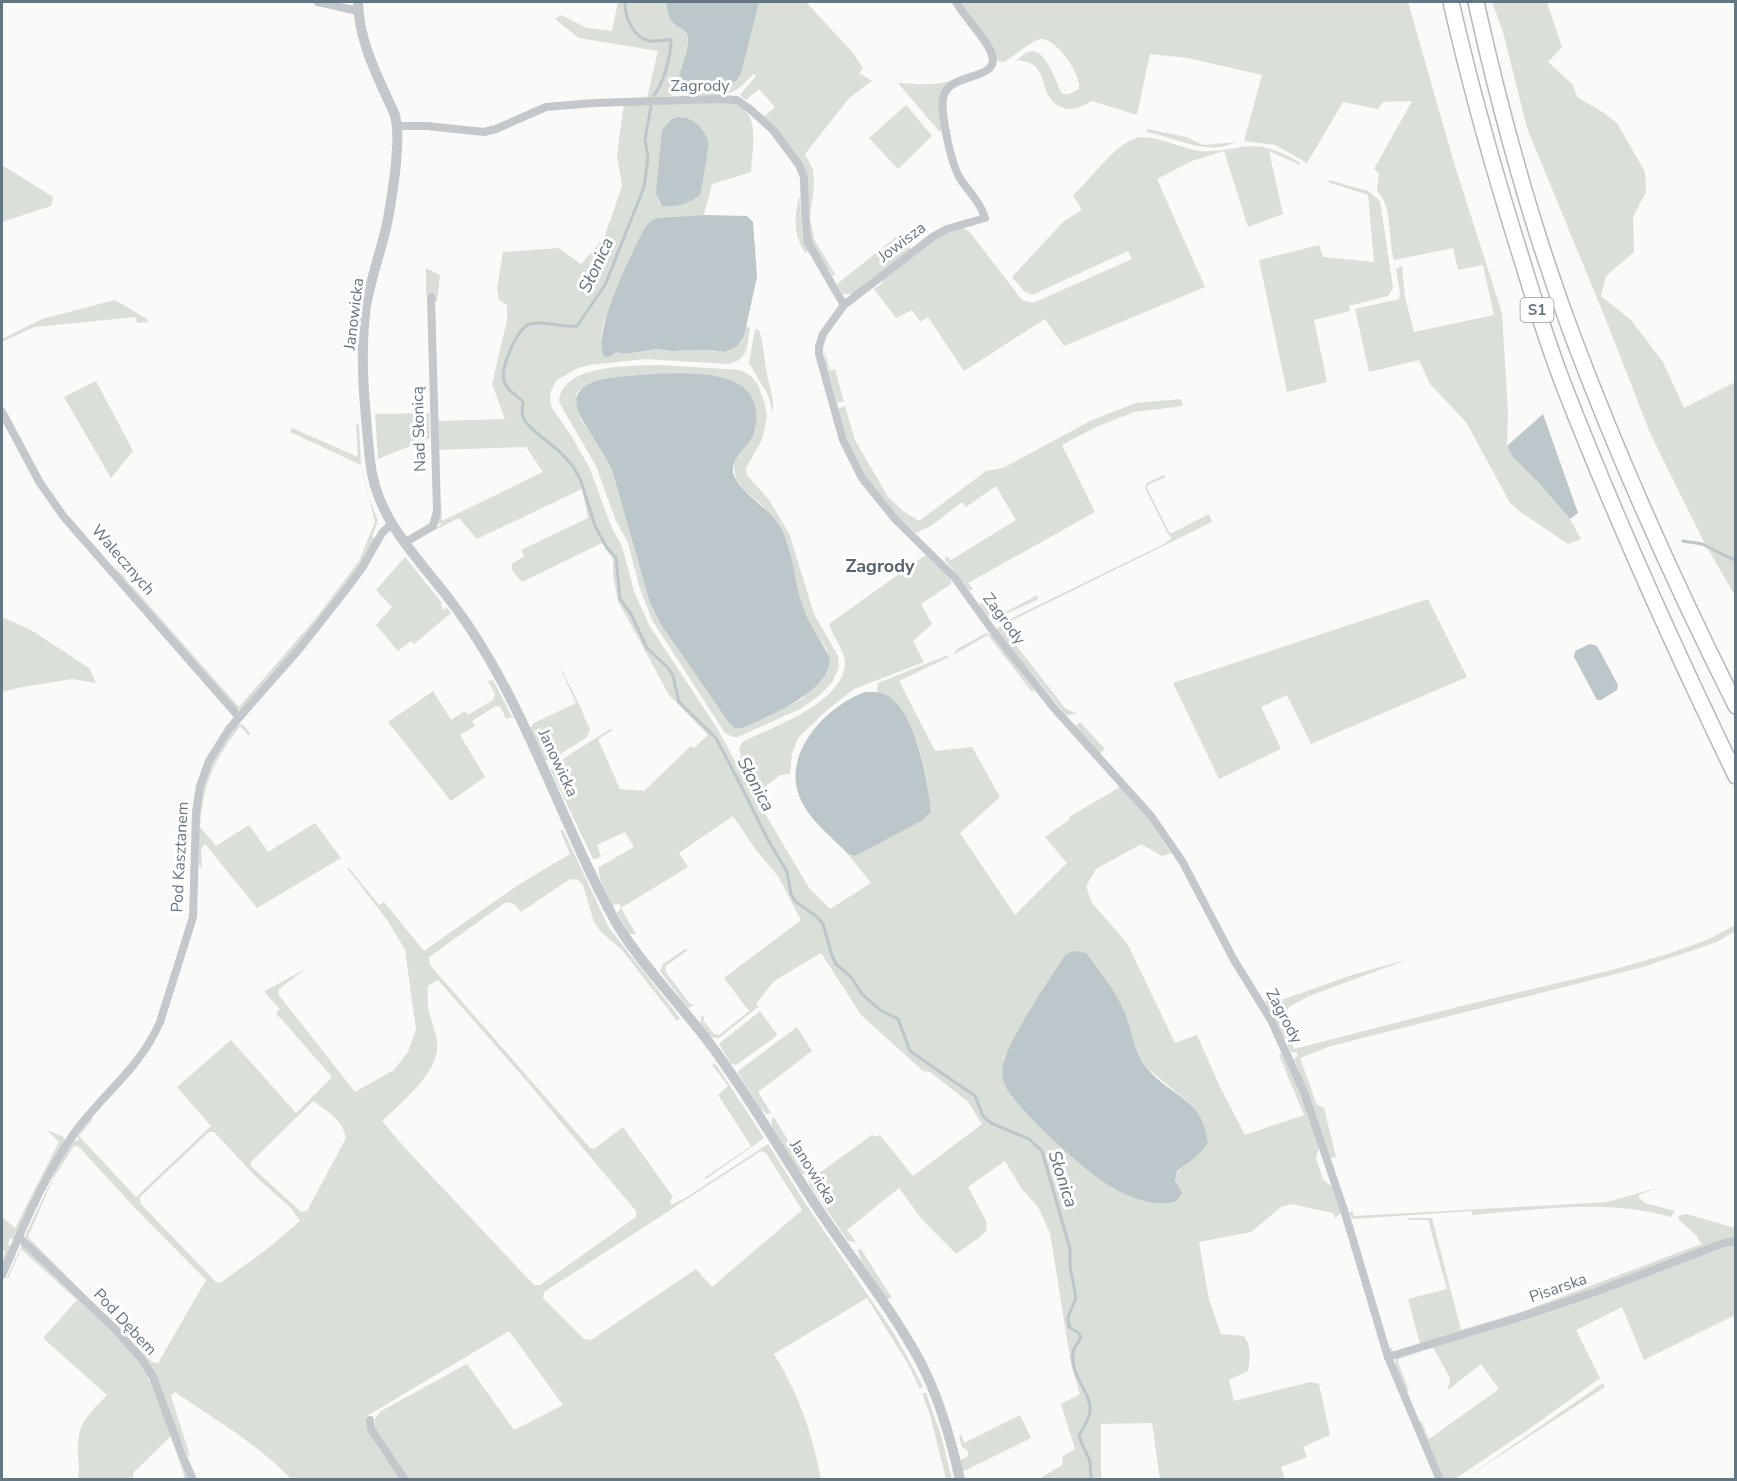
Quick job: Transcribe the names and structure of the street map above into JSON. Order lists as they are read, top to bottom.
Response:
{
  "streets": {
    "highway": ["S1"],
    "street": [
      "Zagrody",
      "Jowisza",
      "Janowicka",
      "Nad Słonicą",
      "Walecznych",
      "Pod Kasztanem",
      "Pisarska",
      "Pod Dębem"
    ]
  },
  "crossings": [
    ["Zagrody", "Jowisza"],
    ["Zagrody", "Janowicka"],
    ["Zagrody", "Pisarska"],
    ["Janowicka", "Nad Słonicą"],
    ["Janowicka", "Pod Kasztanem"],
    ["Walecznych", "Pod Kasztanem"],
    ["Pod Kasztanem", "Pod Dębem"]
  ],
  "districts": ["Zagrody"],
  "water": ["Słonica"]
}
